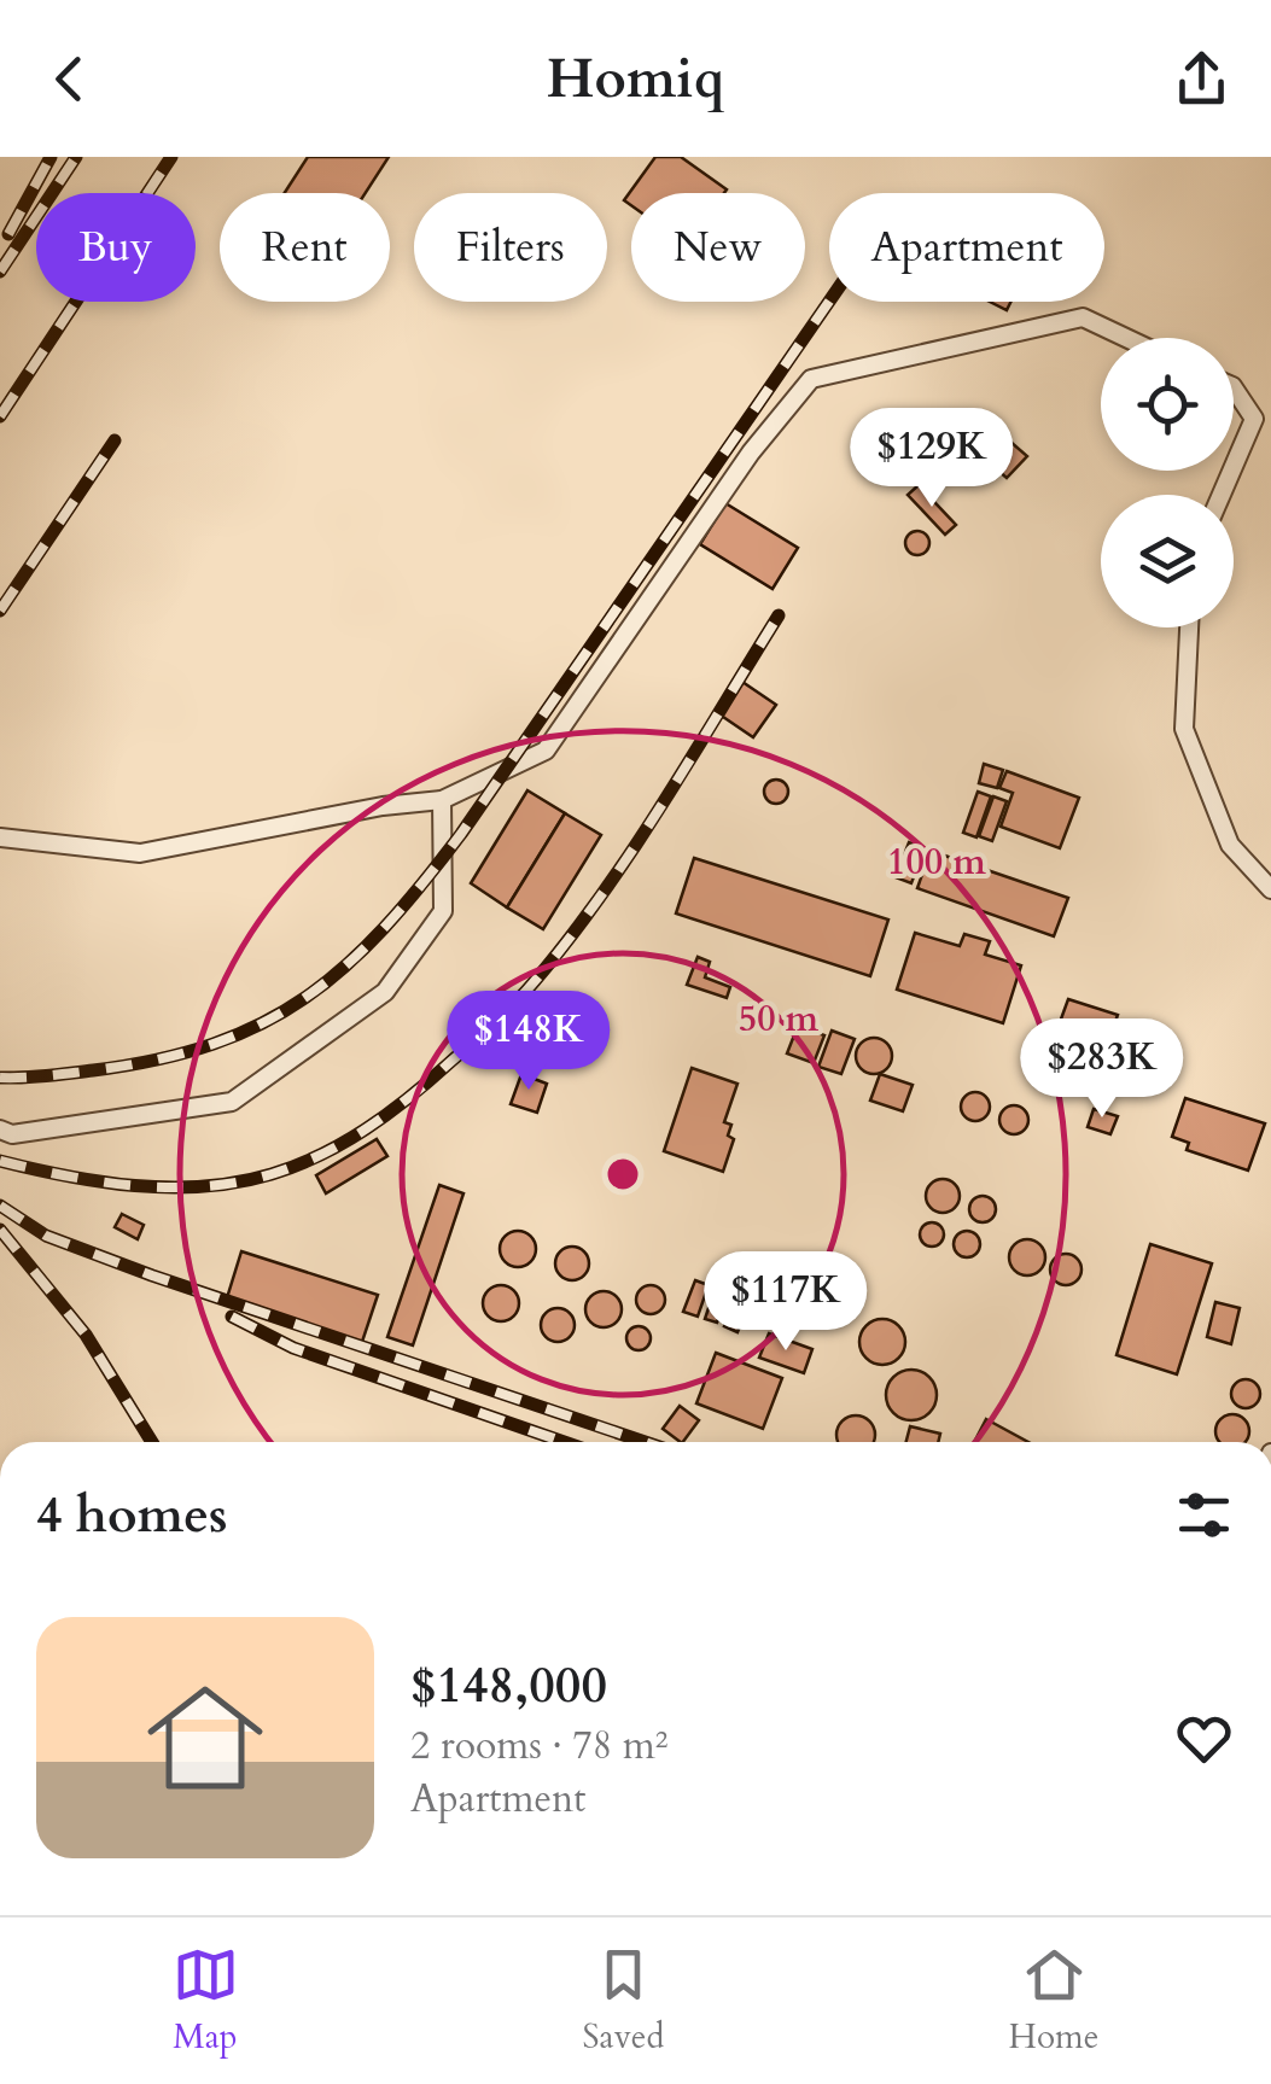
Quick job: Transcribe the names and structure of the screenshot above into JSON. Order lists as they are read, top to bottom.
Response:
{
  "page": {
    "header": "Homiq",
    "chip": [
      "Buy",
      "Rent",
      "Filters",
      "New",
      "Apartment"
    ],
    "price": [
      "$129K",
      "$148K",
      "$283K",
      "$117K"
    ],
    "heading": "4 homes",
    "list": [
      {
        "name": "$148,000",
        "note": "2 rooms · 78 m² · Apartment"
      }
    ],
    "tabs": ["Map", "Saved", "Home"]
  },
  "rings": ["100 m", "50 m"]
}
